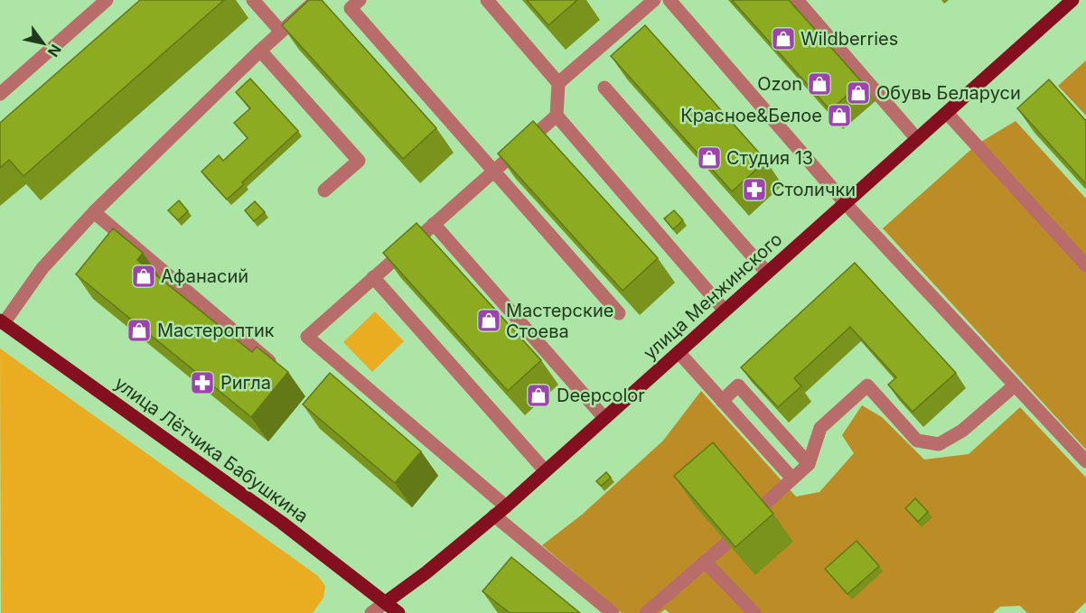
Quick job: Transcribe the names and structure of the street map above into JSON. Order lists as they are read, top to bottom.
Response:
{
  "streets": {
    "main road": ["улица Менжинского", "улица Лётчика Бабушкина"]
  },
  "crossings": [
    ["улица Менжинского", "улица Лётчика Бабушкина"]
  ],
  "places": {
    "shop": [
      "Wildberries",
      "Ozon",
      "Обувь Беларуси",
      "Красное&Белое",
      "Студия 13",
      "Афанасий",
      "Мастерские Стоева",
      "Мастероптик",
      "Deepcolor"
    ],
    "pharmacy": ["Столички", "Ригла"]
  },
  "north": "bottom right"
}
